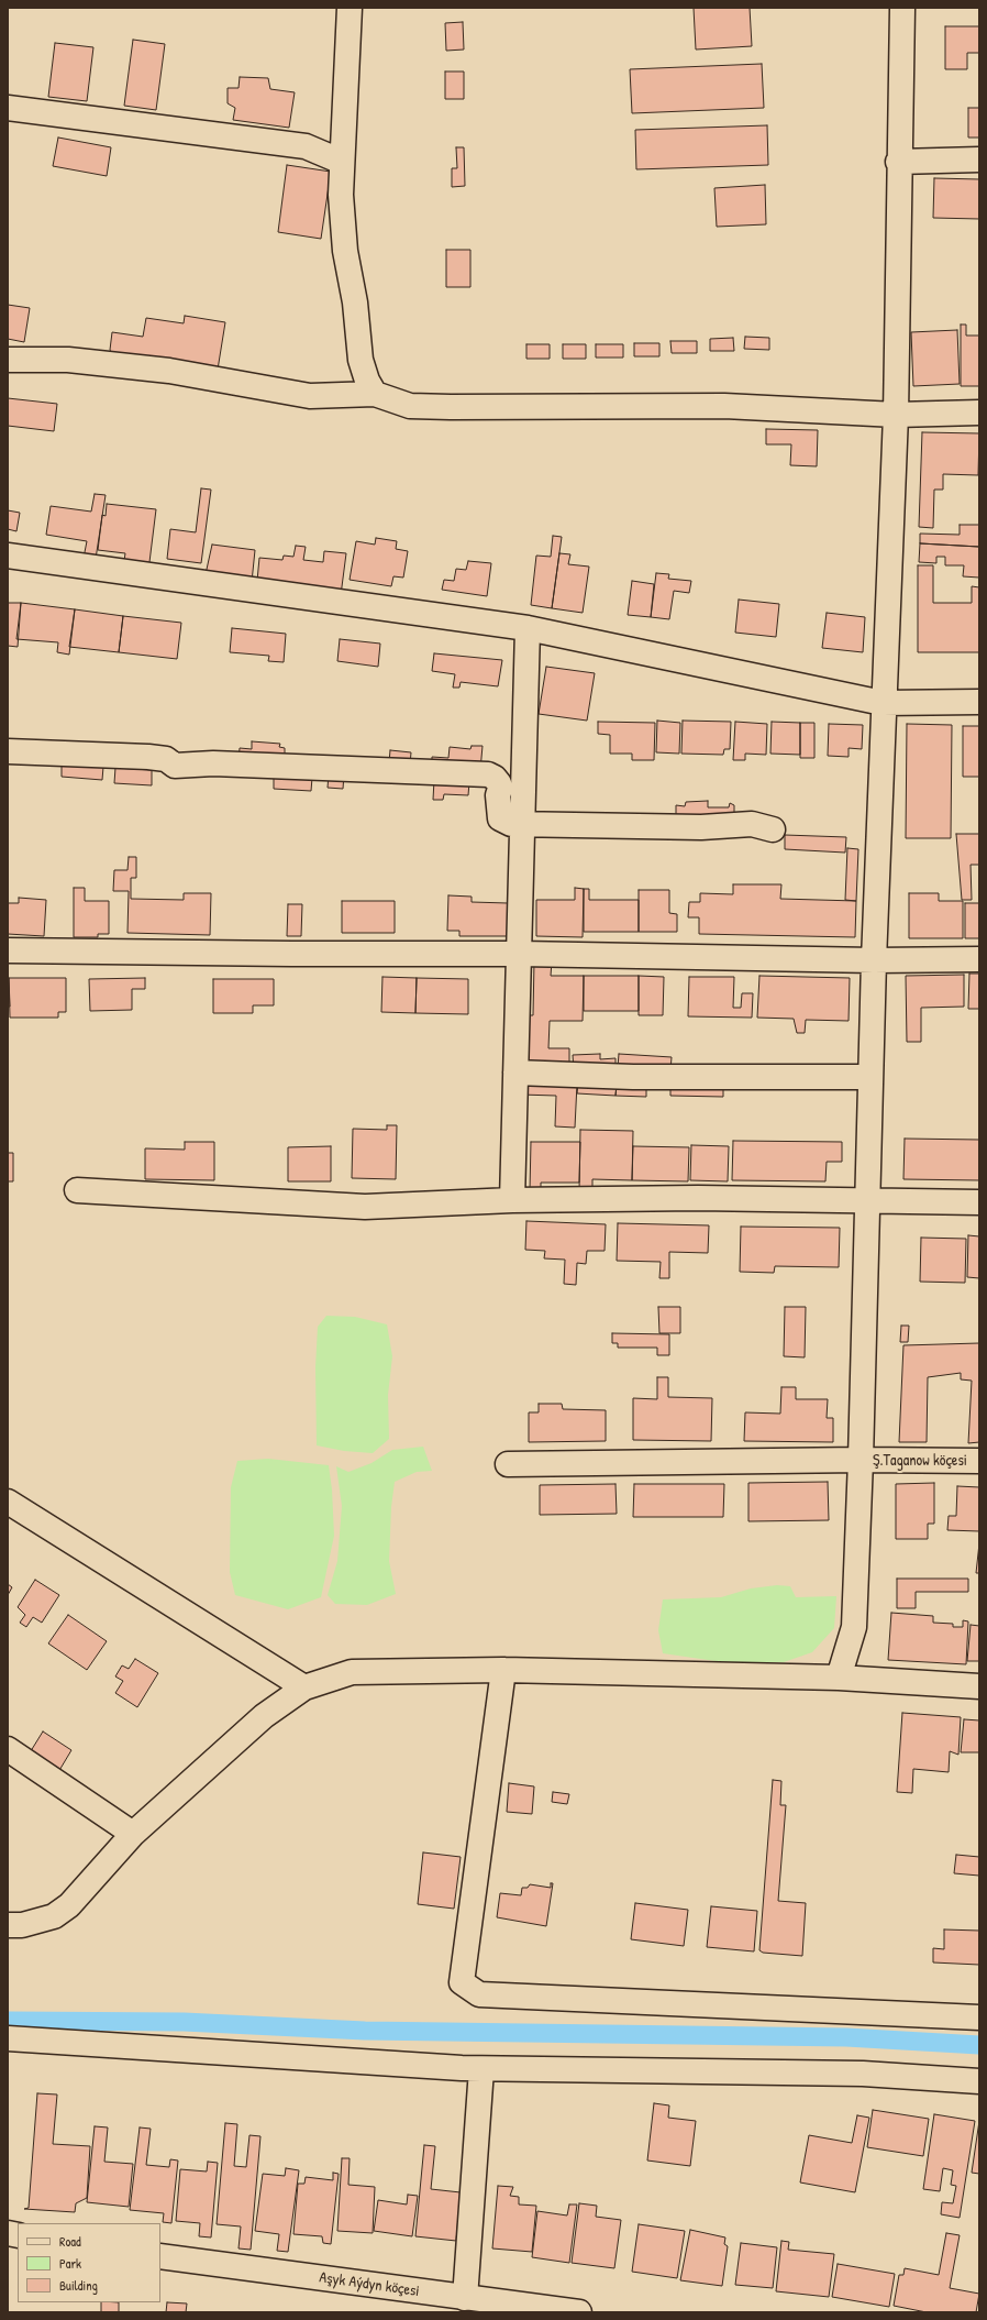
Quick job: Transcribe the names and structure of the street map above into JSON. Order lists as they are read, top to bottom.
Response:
{
  "streets": {
    "street": ["Ş.Taganow köçesi", "Aşyk Aýdyn köçesi"]
  },
  "legend": ["Road", "Park", "Building"]
}
